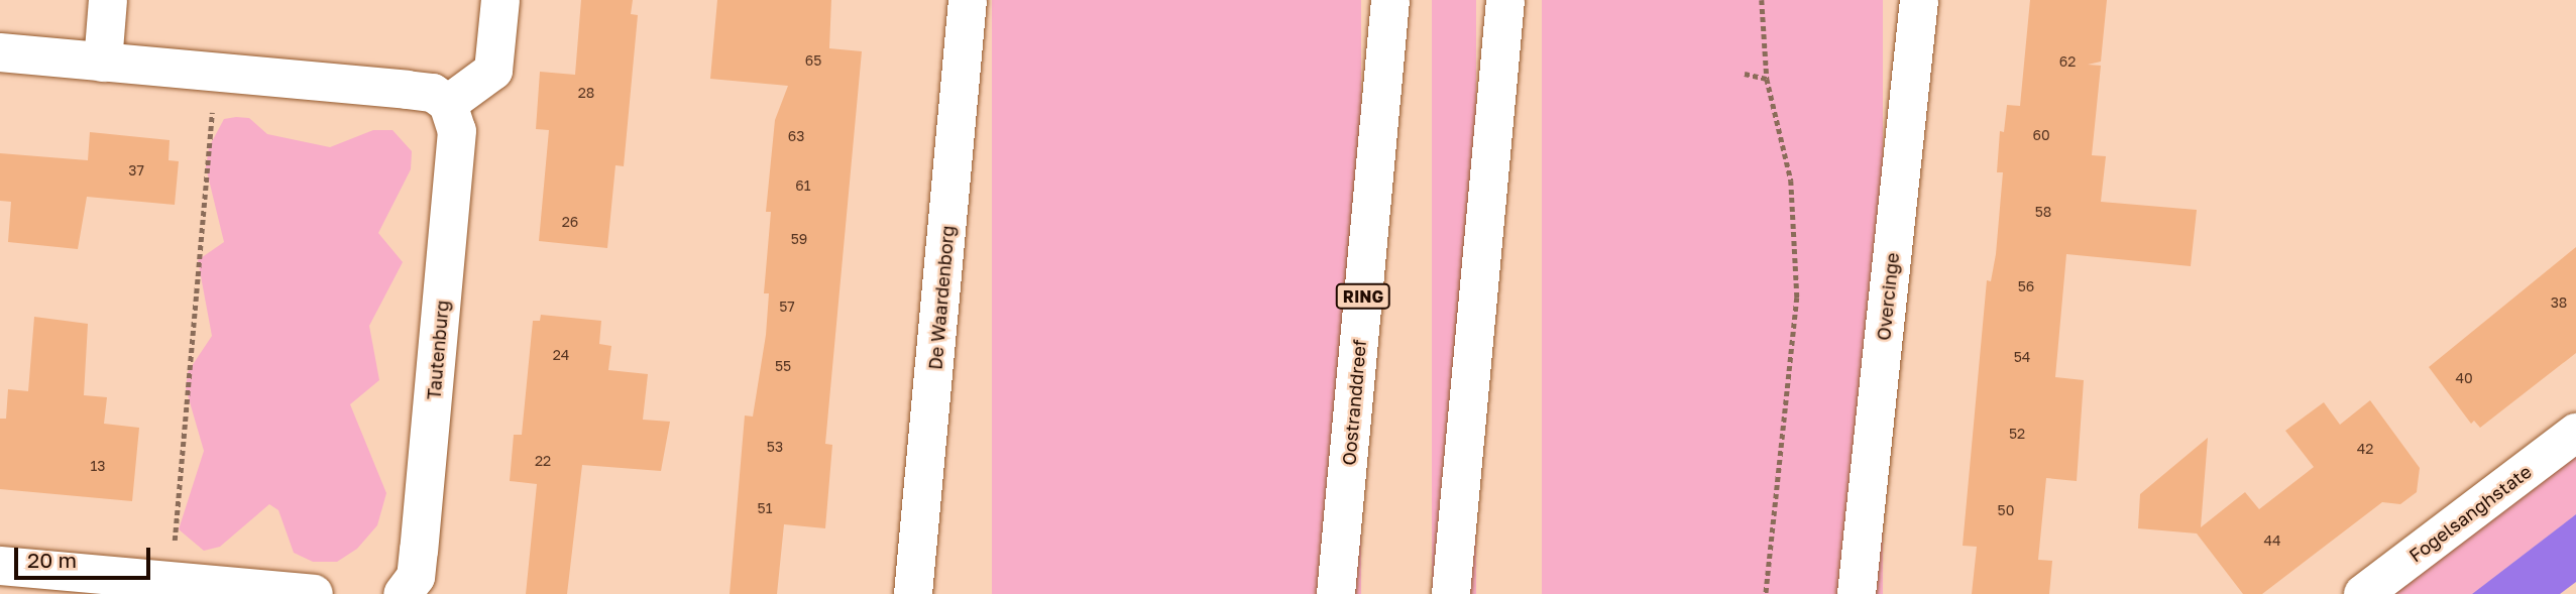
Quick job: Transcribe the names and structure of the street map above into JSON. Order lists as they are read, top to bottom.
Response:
{
  "streets": {
    "street": [
      "RING",
      "Overcinge",
      "De Waardenborg",
      "Tautenburg",
      "Oostranddreef",
      "Fogelsanghstate"
    ]
  },
  "house_numbers": [
    "65",
    "62",
    "28",
    "60",
    "63",
    "37",
    "61",
    "58",
    "26",
    "59",
    "56",
    "38",
    "57",
    "24",
    "54",
    "55",
    "40",
    "52",
    "53",
    "42",
    "22",
    "13",
    "51",
    "50",
    "44"
  ],
  "scale_bar": "20 m"
}
